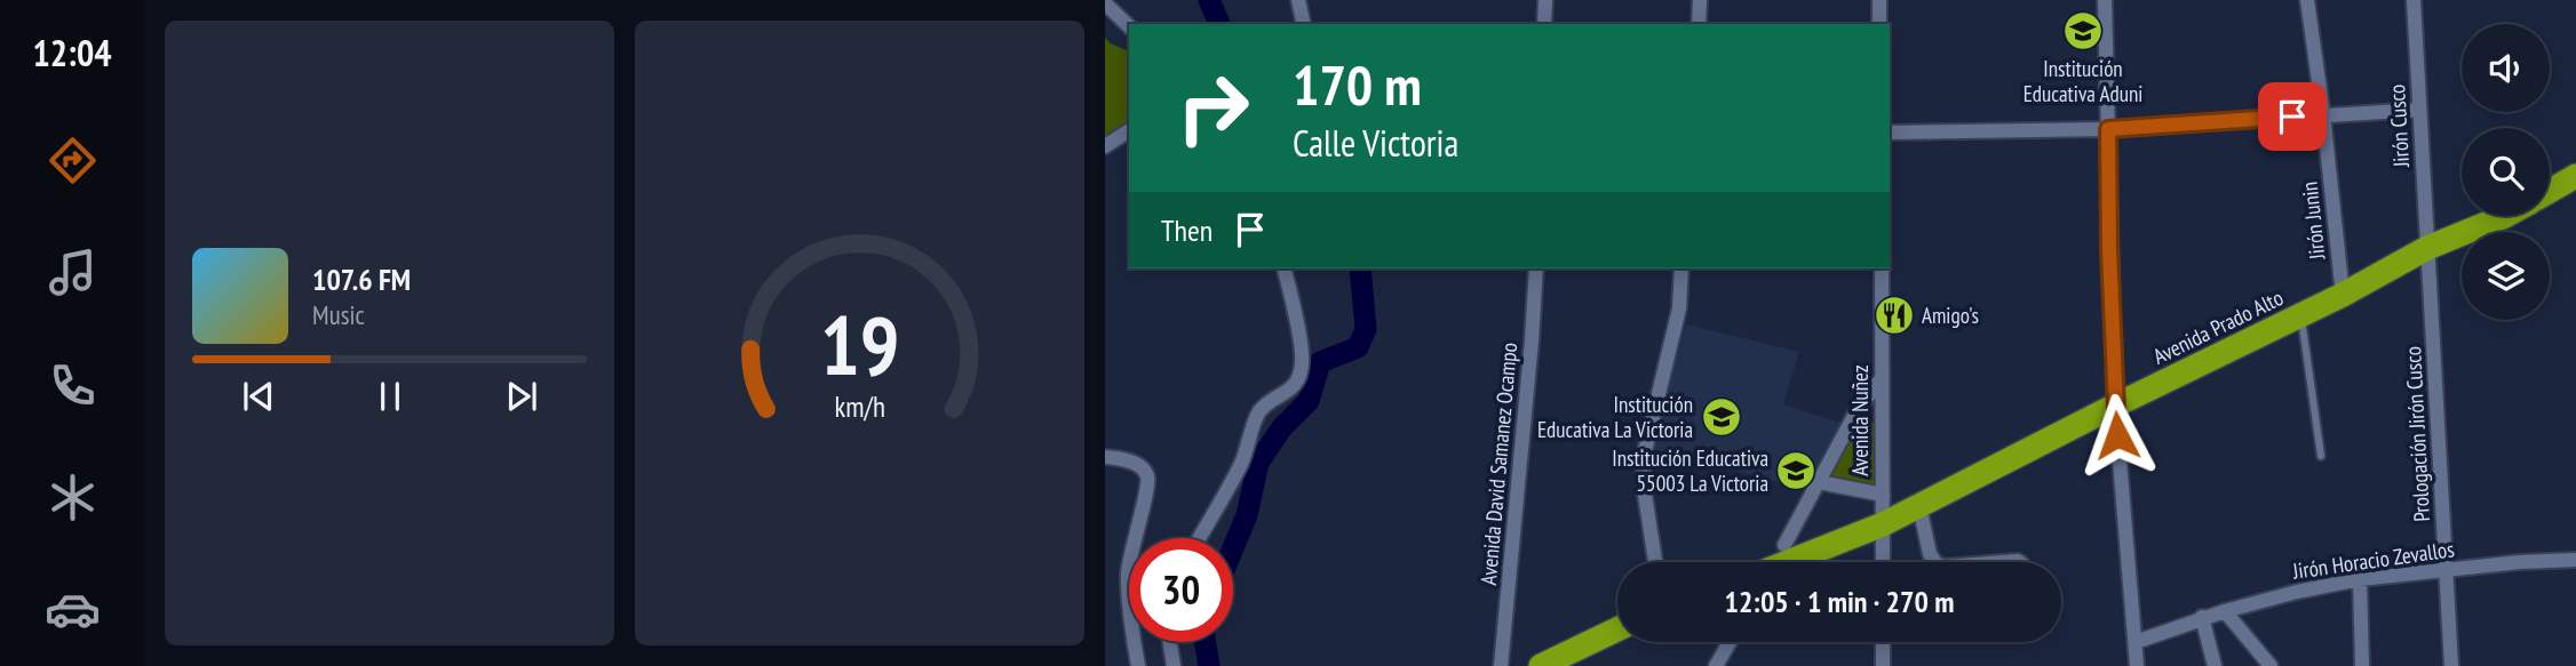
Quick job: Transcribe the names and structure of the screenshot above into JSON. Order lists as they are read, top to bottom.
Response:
{
  "streets": {
    "highway": ["Avenida Prado Alto"],
    "street": [
      "Jirón Cusco",
      "Jirón Junin",
      "Avenida Nuñez",
      "Prologación Jirón Cusco",
      "Avenida David Samanez Ocampo",
      "Jirón Horacio Zevallos"
    ]
  },
  "crossings": [
    ["Jirón Cusco", "Avenida Prado Alto"],
    ["Jirón Cusco", "Prologación Jirón Cusco"],
    ["Jirón Junin", "Avenida Prado Alto"],
    ["Avenida Prado Alto", "Avenida Nuñez"],
    ["Avenida Prado Alto", "Prologación Jirón Cusco"],
    ["Prologación Jirón Cusco", "Jirón Horacio Zevallos"]
  ],
  "places": {
    "school or university": ["Institución Educativa Aduni", "Institución Educativa La Victoria", "Institución Educativa 55003 La Victoria"],
    "restaurant": ["Amigo's"]
  },
  "page": {
    "tabs": "12:04",
    "turn": ["170 m", "Calle Victoria"],
    "then": "Then",
    "song": ["107.6 FM", "Music"],
    "limit": "30",
    "trip": "12:05 · 1 min · 270 m",
    "gauge": ["19", "km/h"]
  }
}
